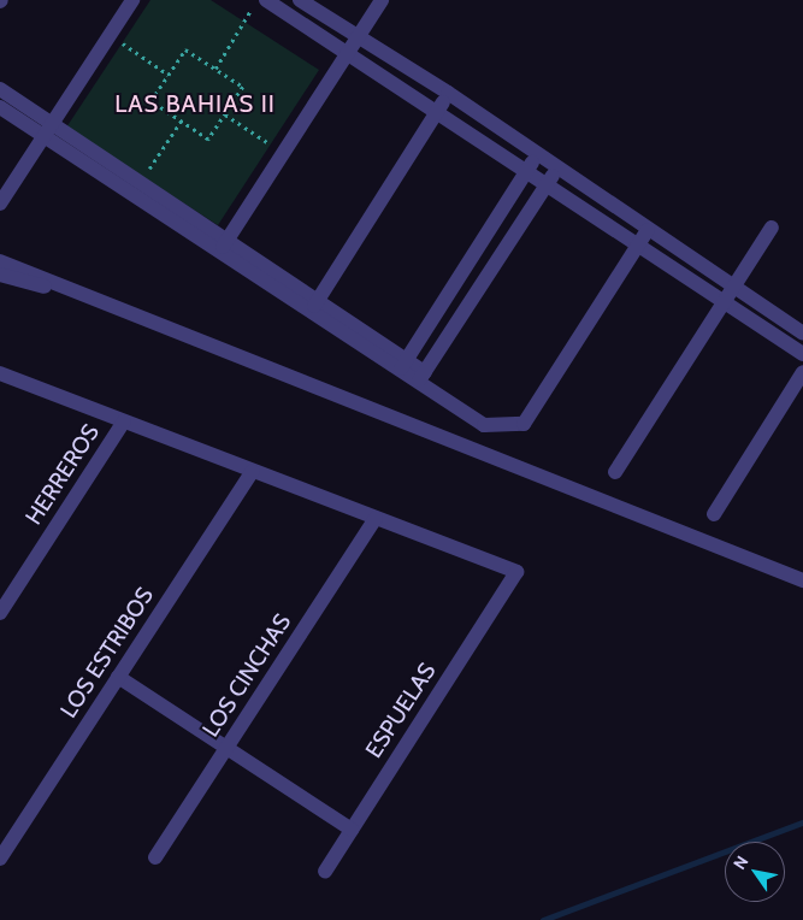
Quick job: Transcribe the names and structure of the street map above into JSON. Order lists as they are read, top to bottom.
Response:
{
  "streets": {
    "street": [
      "HERREROS",
      "LOS ESTRIBOS",
      "LOS CINCHAS",
      "ESPUELAS"
    ]
  },
  "crossings": [
    ["LOS CINCHAS", "ESPUELAS"]
  ],
  "districts": ["LAS BAHIAS II"],
  "north": "top left"
}
